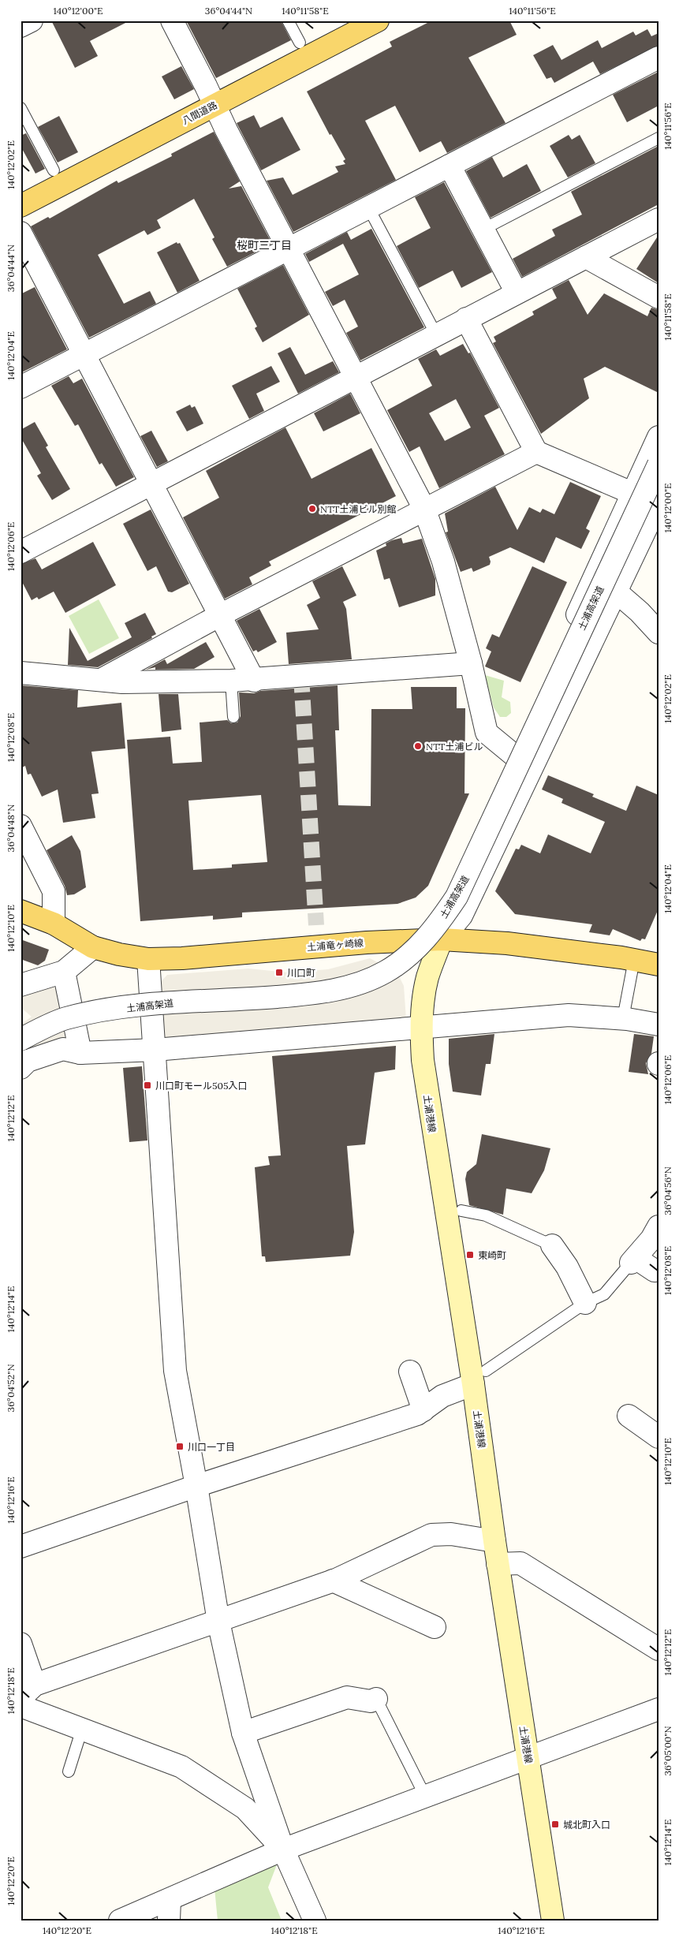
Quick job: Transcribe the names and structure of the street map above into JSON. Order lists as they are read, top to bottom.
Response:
{
  "streets": {
    "main road": ["八間道路", "土浦竜ヶ崎線", "土浦港線"],
    "street": ["土浦高架道"]
  },
  "crossings": [
    ["土浦竜ヶ崎線", "土浦港線"]
  ],
  "districts": ["桜町三丁目"],
  "places": {
    "other": ["NTT土浦ビル別館", "NTT土浦ビル"],
    "transit": [
      "川口町",
      "川口町モール505入口",
      "東崎町",
      "川口一丁目",
      "城北町入口"
    ]
  },
  "coordinates": [
    "140°12'00\"E",
    "36°04'44\"N",
    "140°11'58\"E",
    "140°11'56\"E",
    "140°12'02\"E",
    "140°12'04\"E",
    "140°12'06\"E",
    "140°12'08\"E",
    "36°04'48\"N",
    "140°12'10\"E",
    "140°12'12\"E",
    "36°04'56\"N",
    "140°12'14\"E",
    "36°04'52\"N",
    "140°12'16\"E",
    "140°12'18\"E",
    "36°05'00\"N",
    "140°12'20\"E"
  ]
}
